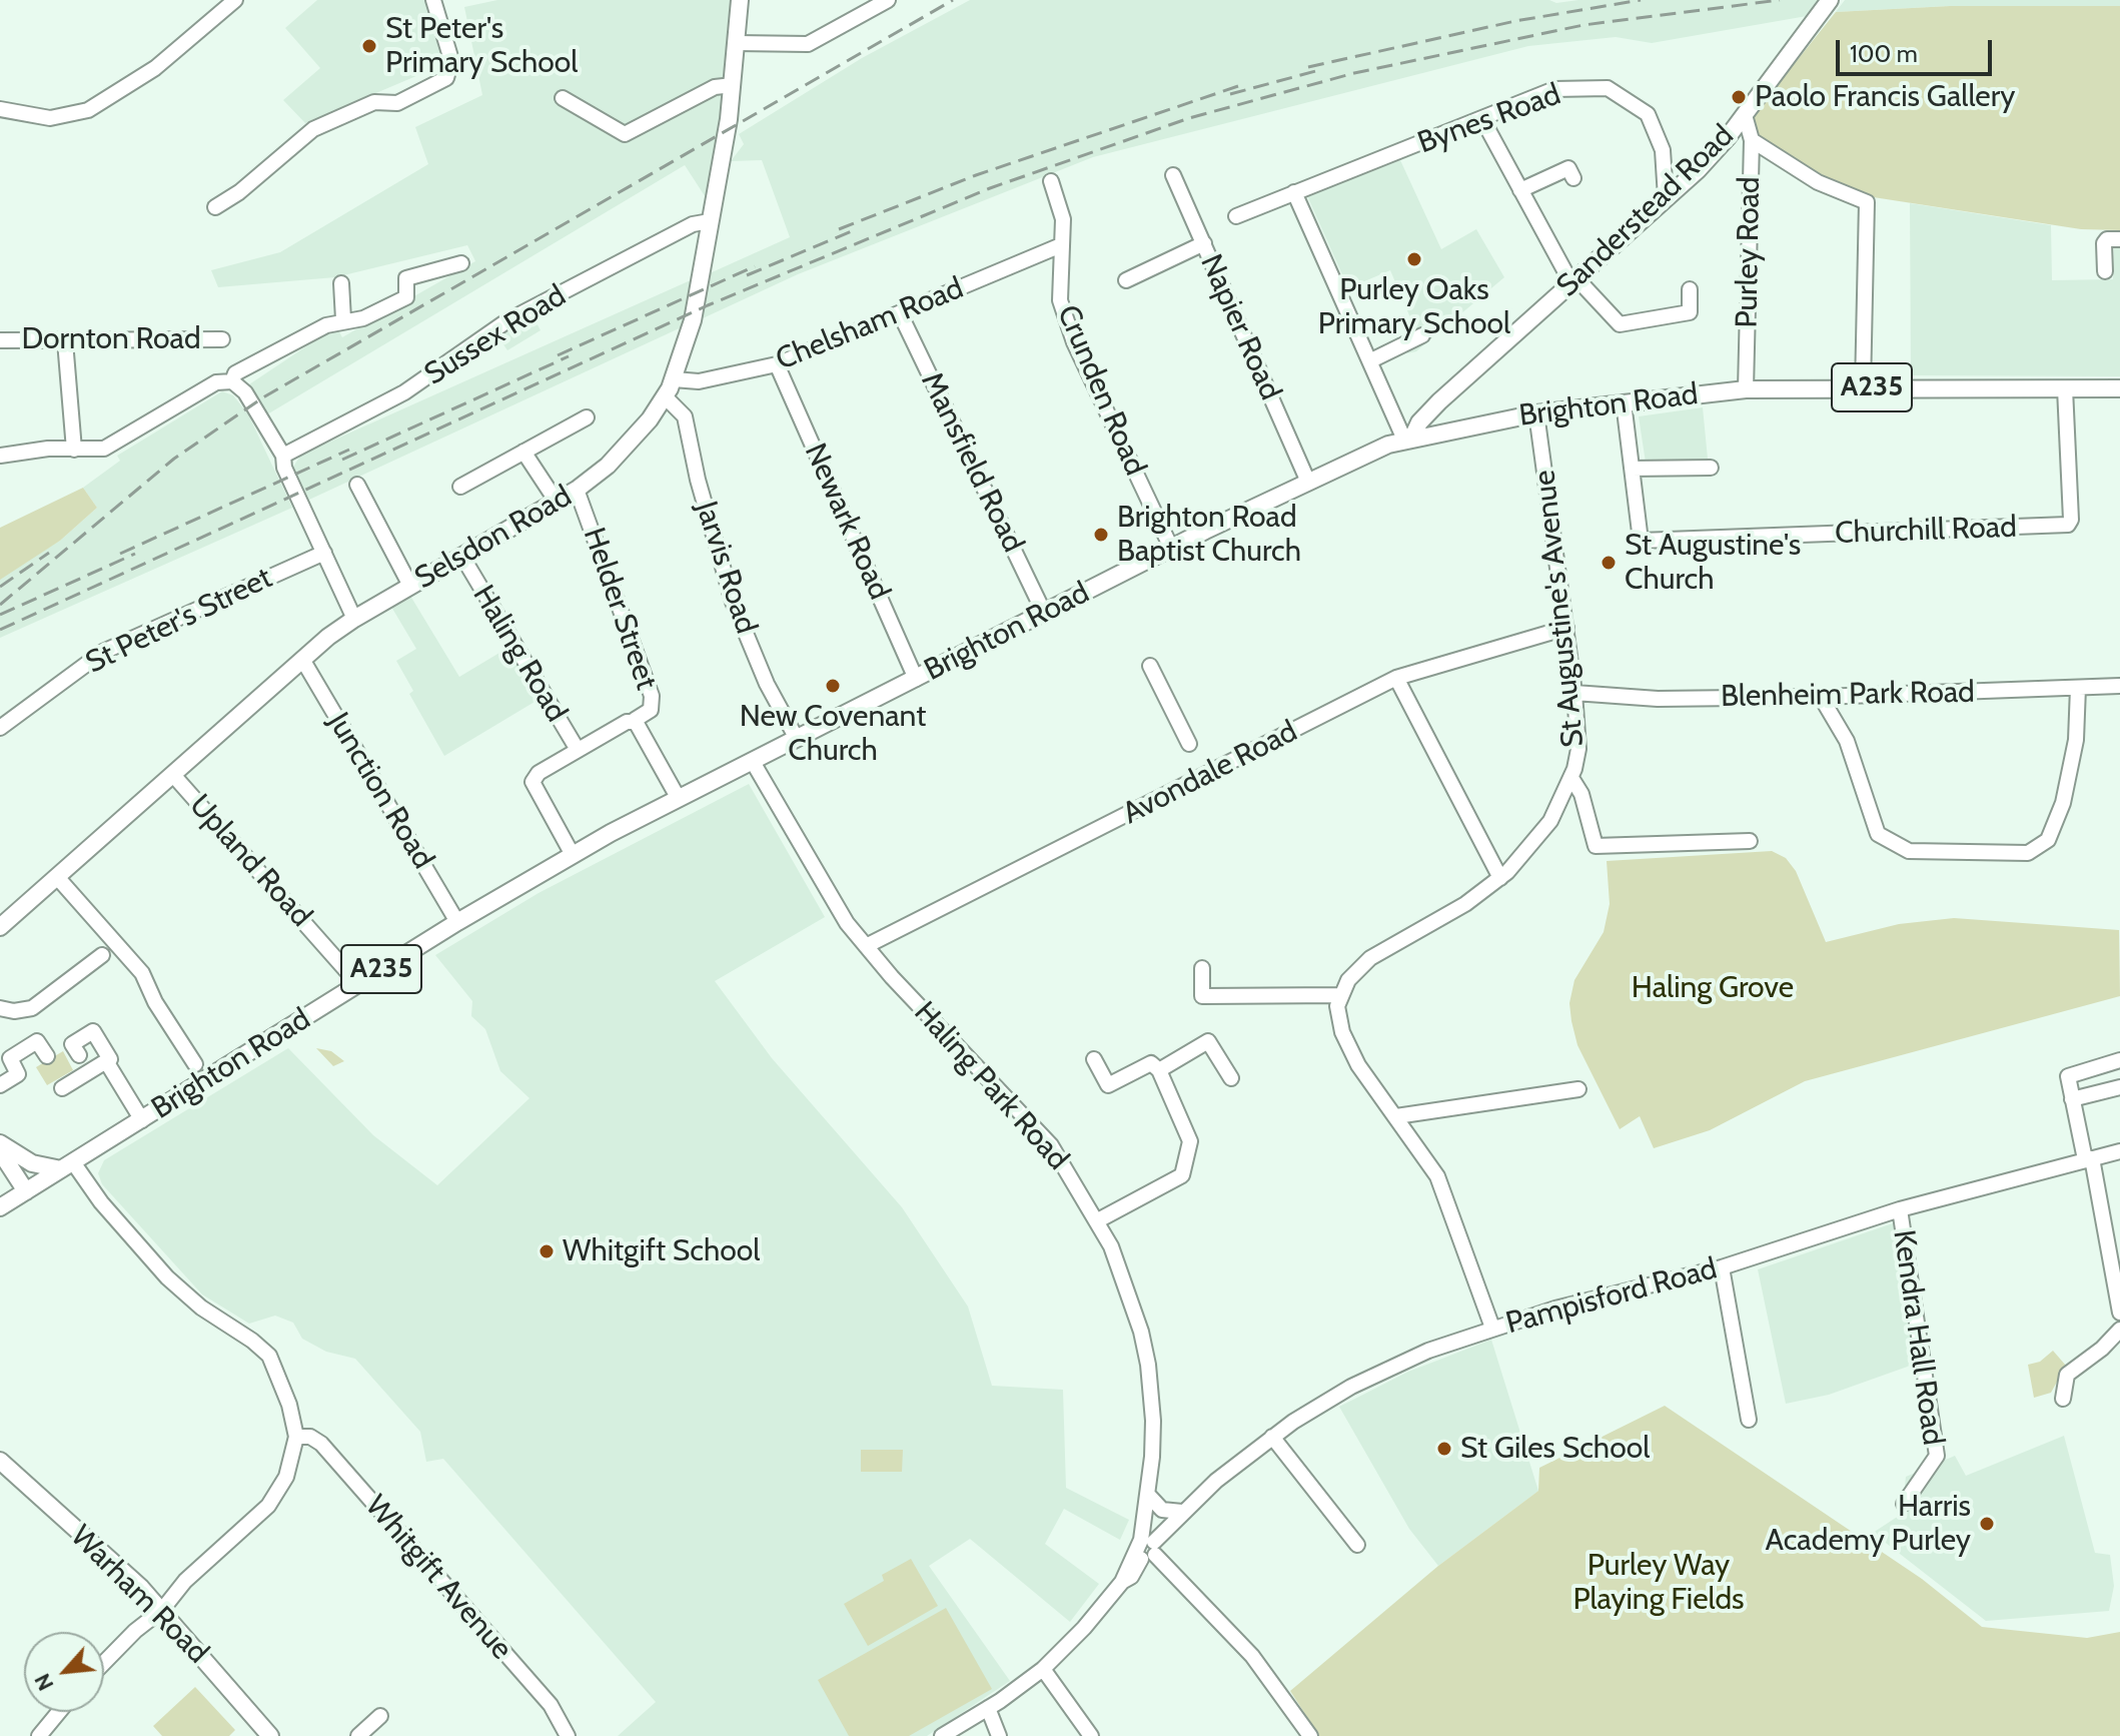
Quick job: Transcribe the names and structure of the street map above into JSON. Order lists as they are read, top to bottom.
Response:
{
  "streets": {
    "main road": [
      "Sanderstead Road",
      "A235",
      "Brighton Road",
      "Selsdon Road",
      "Warham Road"
    ],
    "street": [
      "Bynes Road",
      "Purley Road",
      "Chelsham Road",
      "Napier Road",
      "Sussex Road",
      "Dornton Road",
      "Crunden Road",
      "Mansfield Road",
      "Newark Road",
      "Churchill Road",
      "Jarvis Road",
      "Helder Street",
      "St Augustine's Avenue",
      "St Peter's Street",
      "Haling Road",
      "Blenheim Park Road",
      "Avondale Road",
      "Junction Road",
      "Upland Road",
      "Haling Park Road",
      "Pampisford Road",
      "Kendra Hall Road",
      "Whitgift Avenue"
    ]
  },
  "crossings": [
    ["Bynes Road", "Sanderstead Road"],
    ["Sanderstead Road", "Purley Road"],
    ["Sanderstead Road", "Brighton Road"],
    ["Purley Road", "Brighton Road"],
    ["Chelsham Road", "Crunden Road"],
    ["Chelsham Road", "Mansfield Road"],
    ["Chelsham Road", "Newark Road"],
    ["Chelsham Road", "Selsdon Road"],
    ["Napier Road", "Brighton Road"],
    ["Sussex Road", "Selsdon Road"],
    ["Crunden Road", "Brighton Road"],
    ["Brighton Road", "Mansfield Road"],
    ["Brighton Road", "Newark Road"],
    ["Brighton Road", "Churchill Road"],
    ["Brighton Road", "Jarvis Road"],
    ["Brighton Road", "St Augustine's Avenue"],
    ["Brighton Road", "Haling Road"],
    ["Brighton Road", "Junction Road"],
    ["Brighton Road", "Upland Road"],
    ["Brighton Road", "Haling Park Road"],
    ["Selsdon Road", "Jarvis Road"],
    ["Selsdon Road", "Helder Street"],
    ["Selsdon Road", "Haling Road"],
    ["Selsdon Road", "Junction Road"],
    ["Selsdon Road", "Upland Road"],
    ["Helder Street", "Haling Road"],
    ["St Augustine's Avenue", "Blenheim Park Road"],
    ["St Augustine's Avenue", "Avondale Road"],
    ["Avondale Road", "Haling Park Road"],
    ["Haling Park Road", "Pampisford Road"],
    ["Pampisford Road", "Kendra Hall Road"]
  ],
  "parks": ["Haling Grove", "Purley Way Playing Fields"],
  "places": [
    "St Peter's Primary School",
    "Paolo Francis Gallery",
    "Purley Oaks Primary School",
    "Brighton Road Baptist Church",
    "St Augustine's Church",
    "New Covenant Church",
    "Whitgift School",
    "St Giles School",
    "Harris Academy Purley"
  ],
  "scale_bar": "100 m",
  "north": "bottom left"
}
